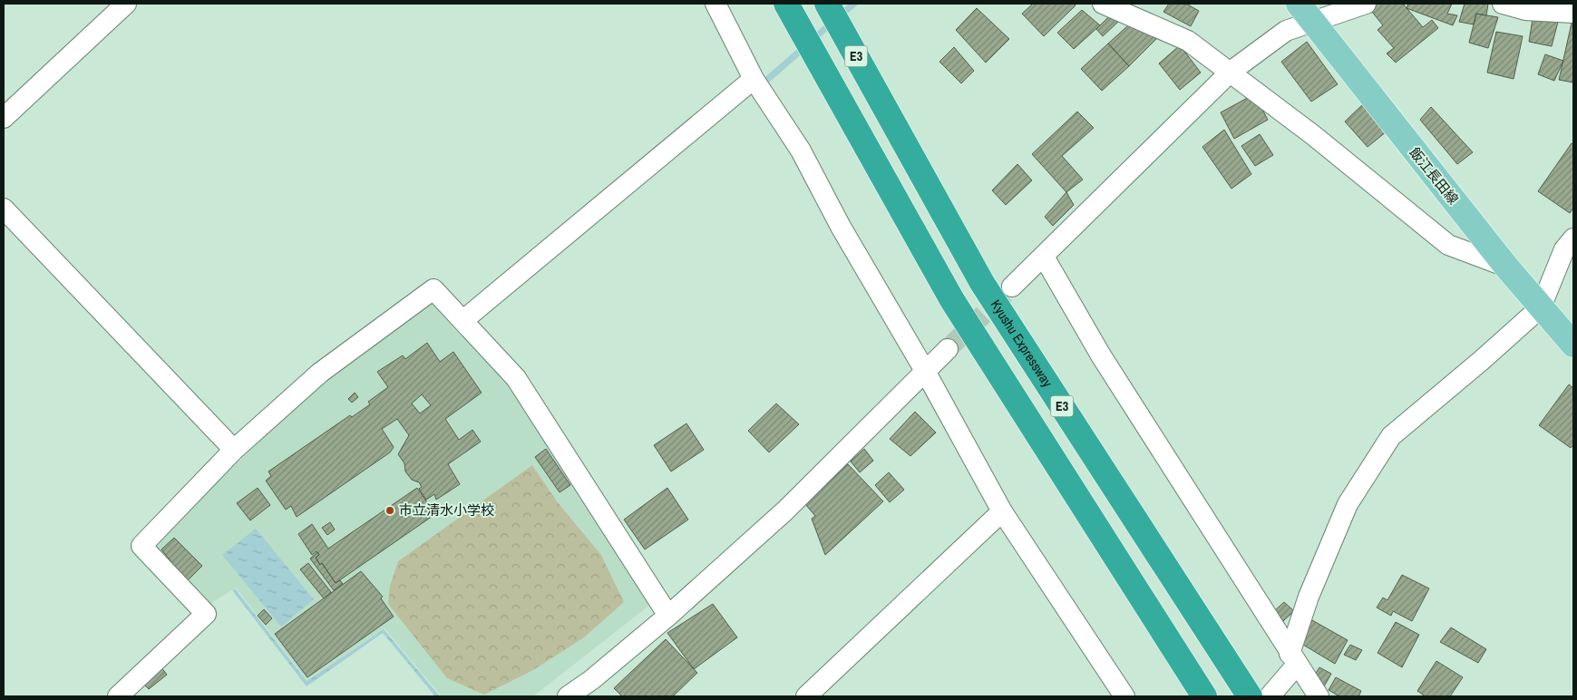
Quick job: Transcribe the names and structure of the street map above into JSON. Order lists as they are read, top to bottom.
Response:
{
  "streets": {
    "highway": ["E3", "Kyushu Expressway"],
    "main road": ["飯江長田線"]
  },
  "places": ["市立清水小学校"]
}
